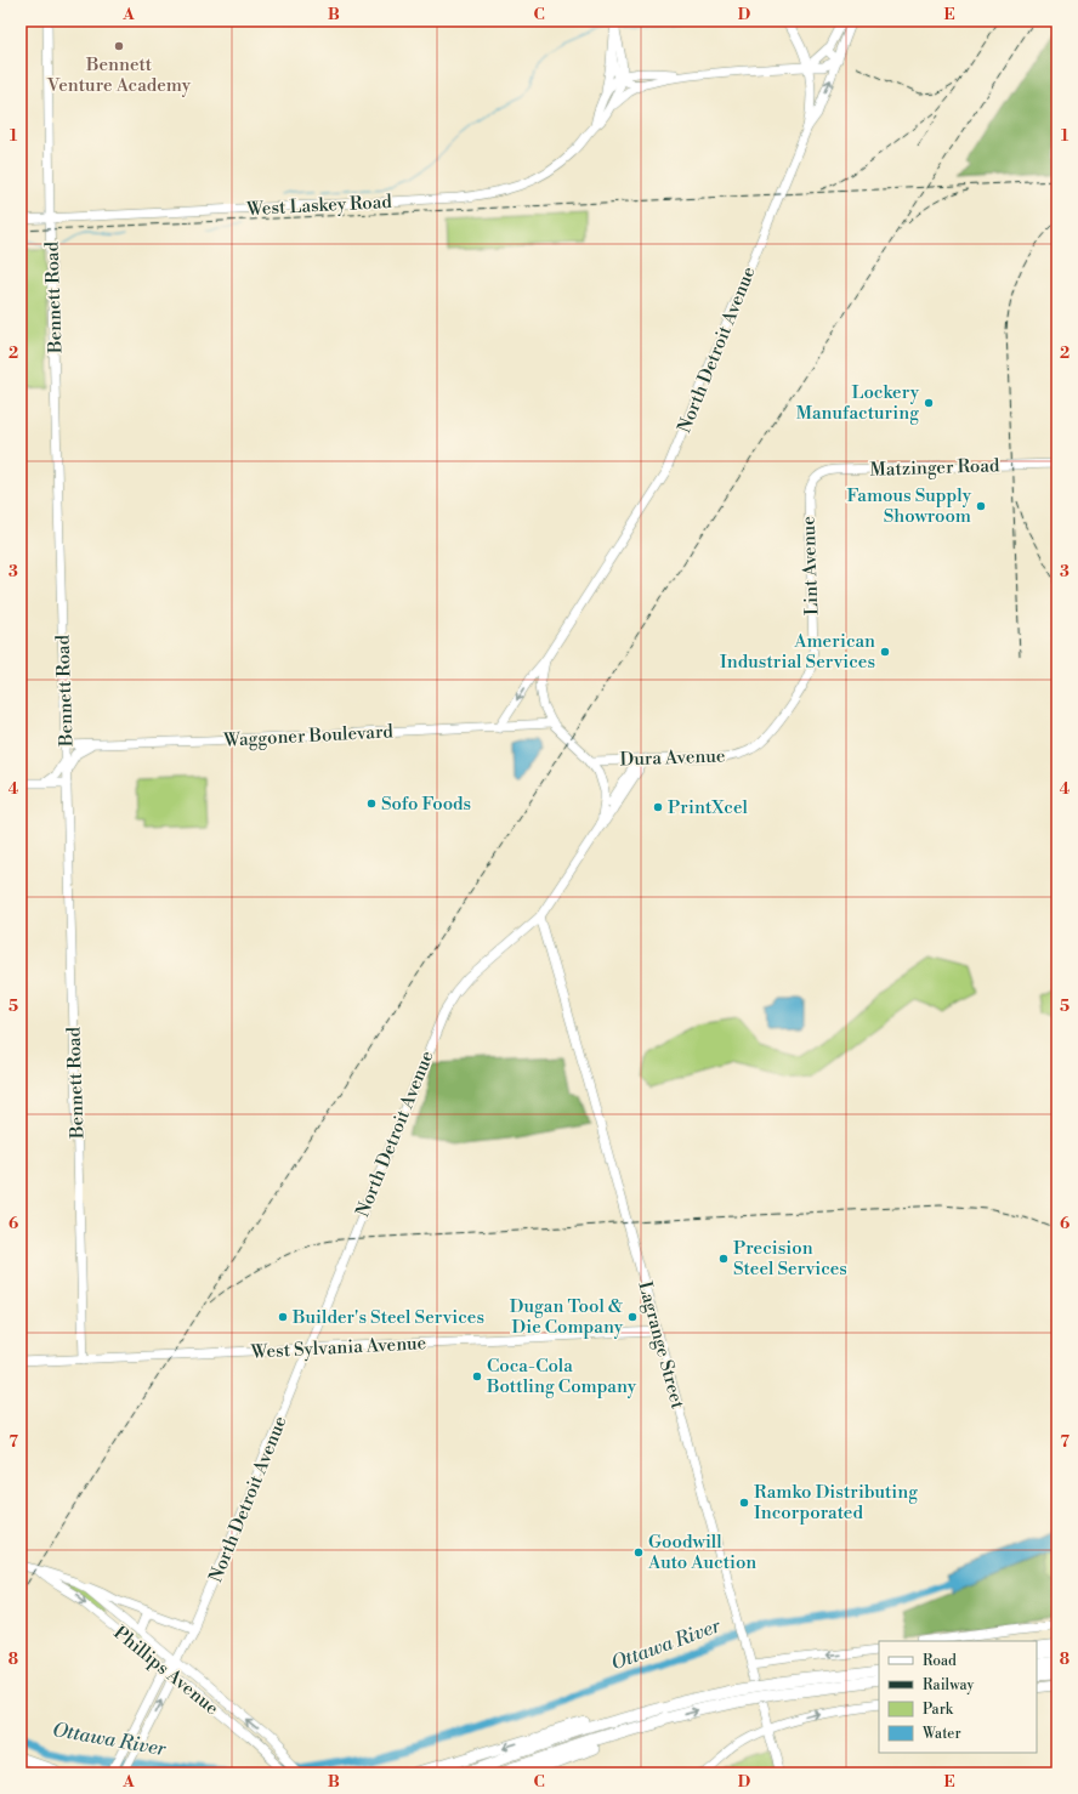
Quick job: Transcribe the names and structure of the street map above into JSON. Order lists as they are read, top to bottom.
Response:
{
  "streets": {
    "main road": [
      "West Laskey Road",
      "Bennett Road",
      "North Detroit Avenue",
      "Matzinger Road",
      "Lint Avenue",
      "Waggoner Boulevard",
      "Dura Avenue",
      "Lagrange Street",
      "West Sylvania Avenue",
      "Phillips Avenue"
    ]
  },
  "crossings": [
    ["West Laskey Road", "Bennett Road"],
    ["Bennett Road", "Waggoner Boulevard"],
    ["Bennett Road", "West Sylvania Avenue"],
    ["North Detroit Avenue", "Waggoner Boulevard"],
    ["North Detroit Avenue", "Dura Avenue"],
    ["North Detroit Avenue", "Lagrange Street"],
    ["North Detroit Avenue", "West Sylvania Avenue"],
    ["North Detroit Avenue", "Phillips Avenue"],
    ["Matzinger Road", "Lint Avenue"],
    ["Lint Avenue", "Dura Avenue"],
    ["Lagrange Street", "West Sylvania Avenue"]
  ],
  "water": ["Ottawa River"],
  "places": [
    "Bennett Venture Academy",
    "Lockery Manufacturing",
    "Famous Supply Showroom",
    "American Industrial Services",
    "Sofo Foods",
    "PrintXcel",
    "Precision Steel Services",
    "Builder's Steel Services",
    "Dugan Tool & Die Company",
    "Coca-Cola Bottling Company",
    "Ramko Distributing Incorporated",
    "Goodwill Auto Auction"
  ],
  "legend": [
    "Road",
    "Railway",
    "Park",
    "Water"
  ],
  "grid": {
    "columns": [
      "A",
      "B",
      "C",
      "D",
      "E"
    ],
    "rows": [
      "1",
      "2",
      "3",
      "4",
      "5",
      "6",
      "7",
      "8"
    ]
  }
}
